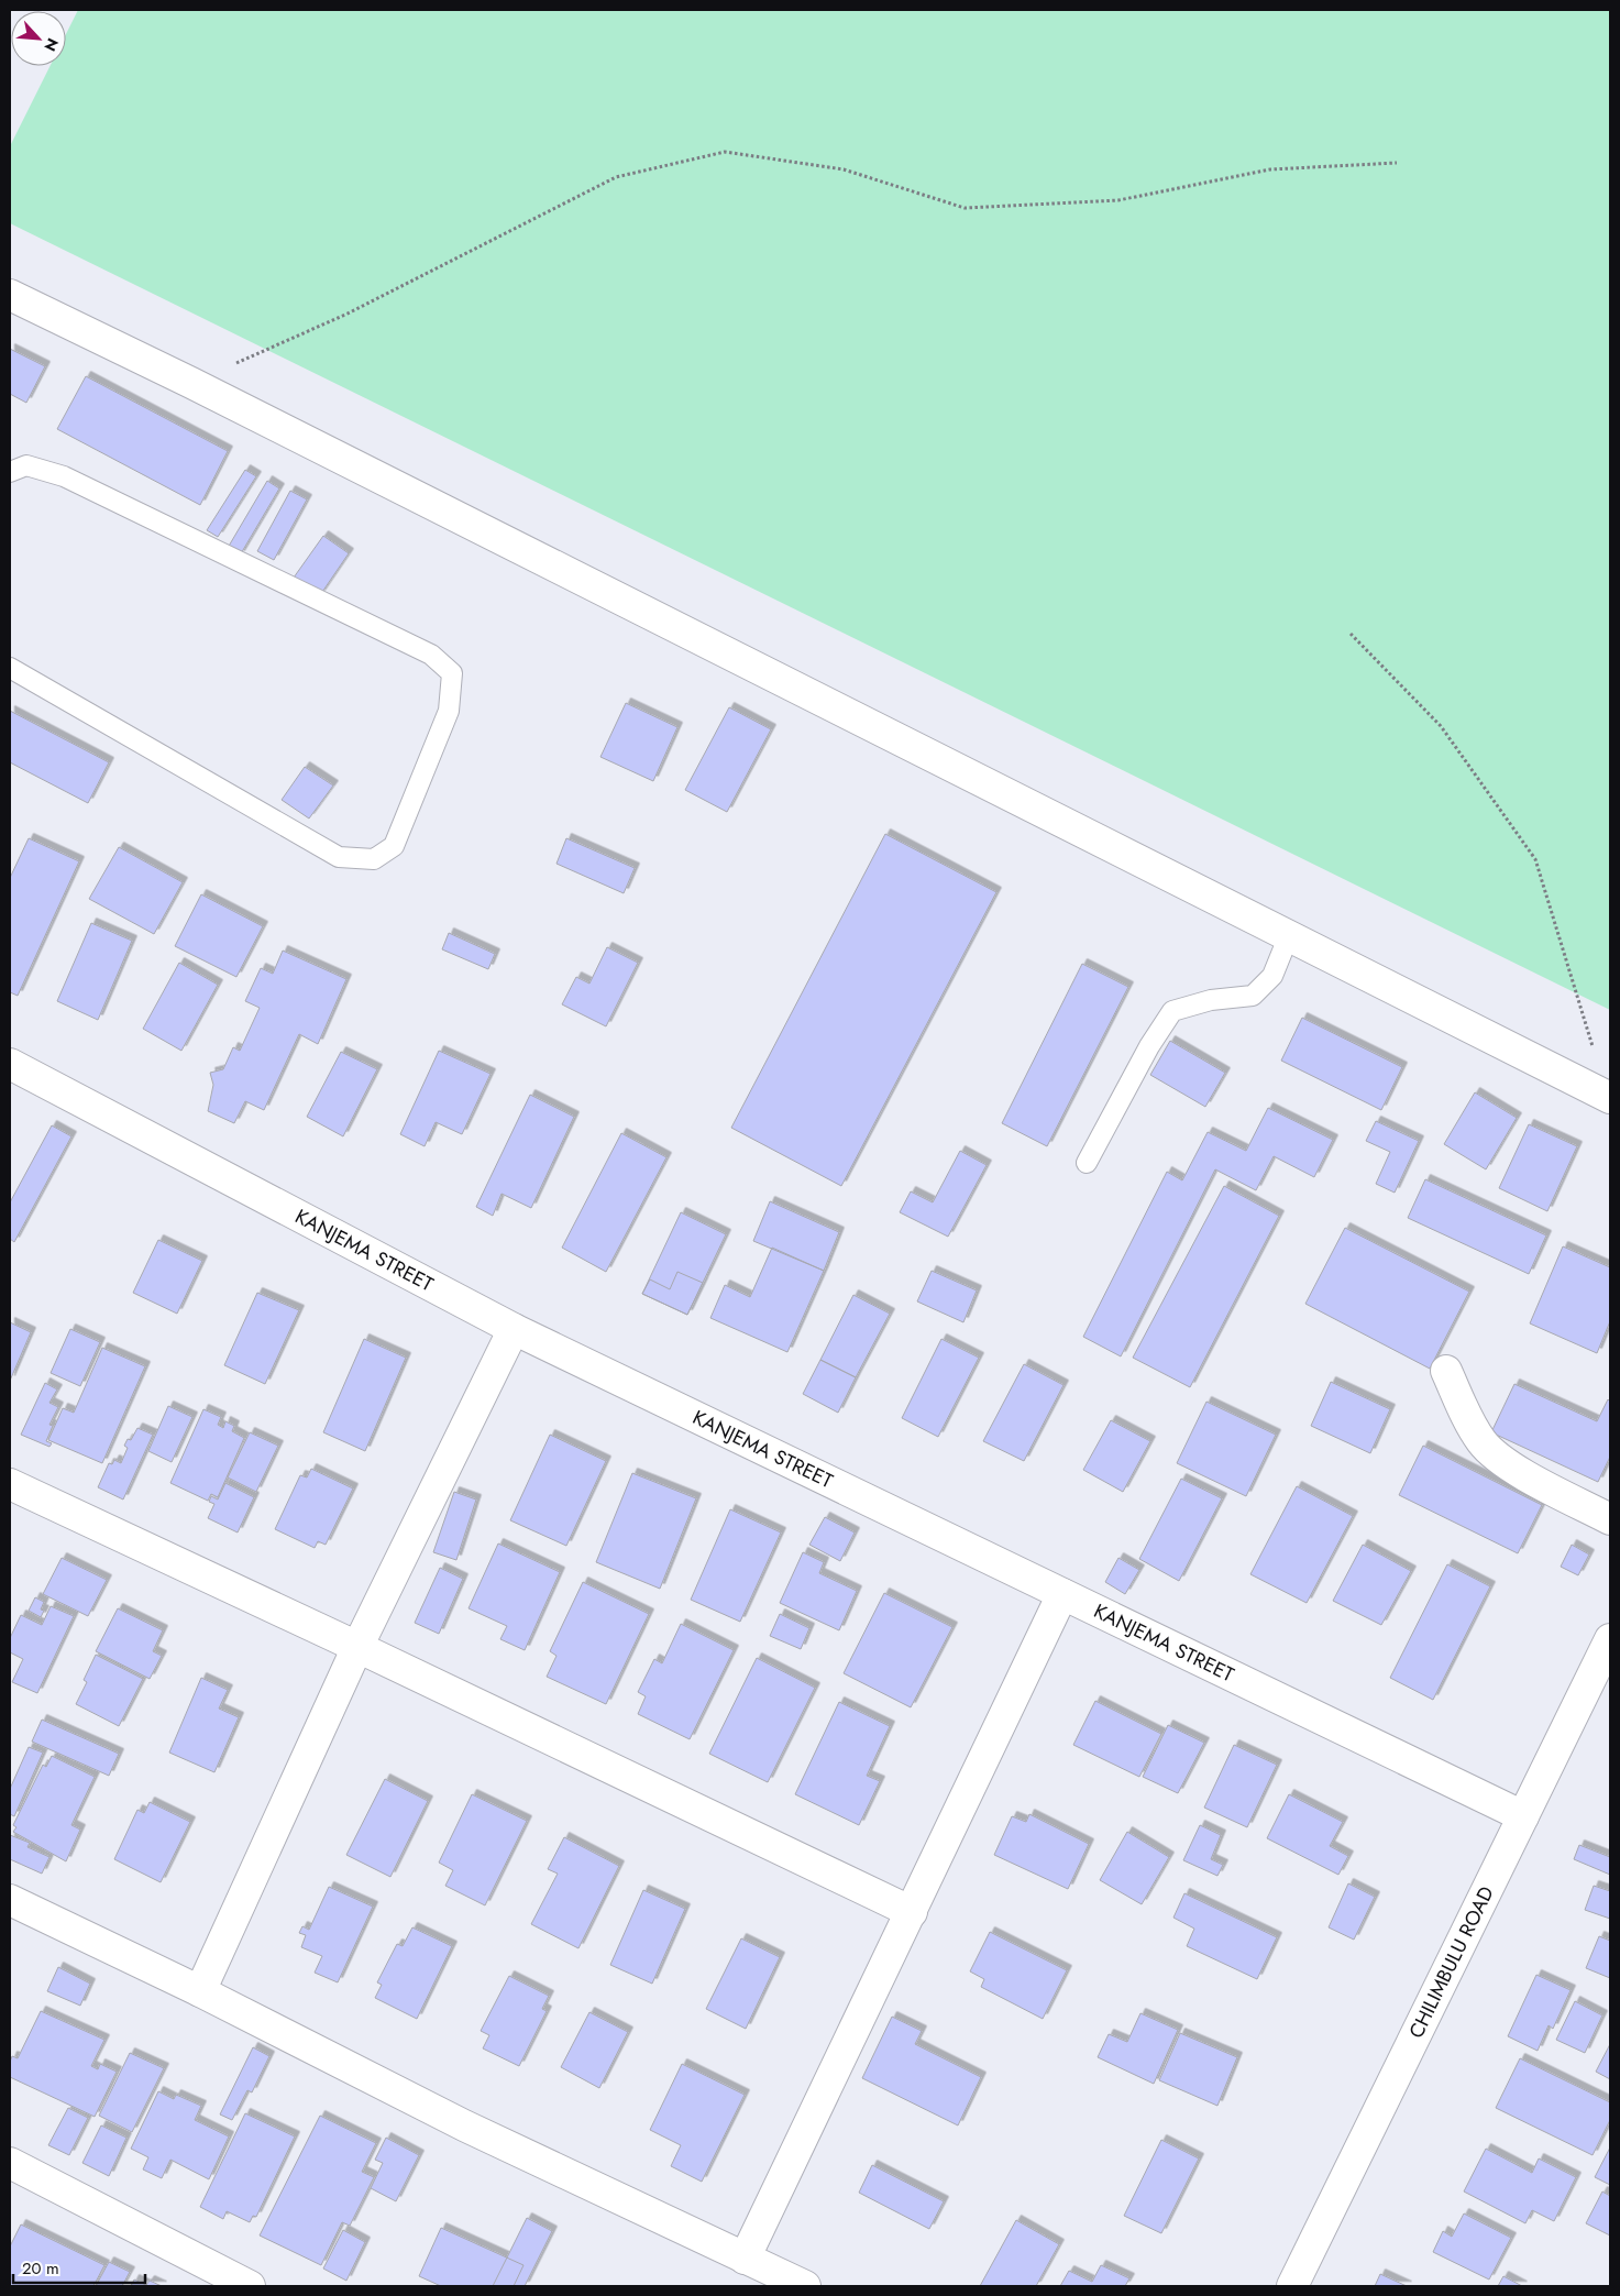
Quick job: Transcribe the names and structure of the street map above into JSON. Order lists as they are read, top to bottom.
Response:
{
  "streets": {
    "street": ["KANJEMA STREET", "CHILIMBULU ROAD"]
  },
  "crossings": [
    ["KANJEMA STREET", "CHILIMBULU ROAD"]
  ],
  "scale_bar": "20 m",
  "north": "bottom right"
}
